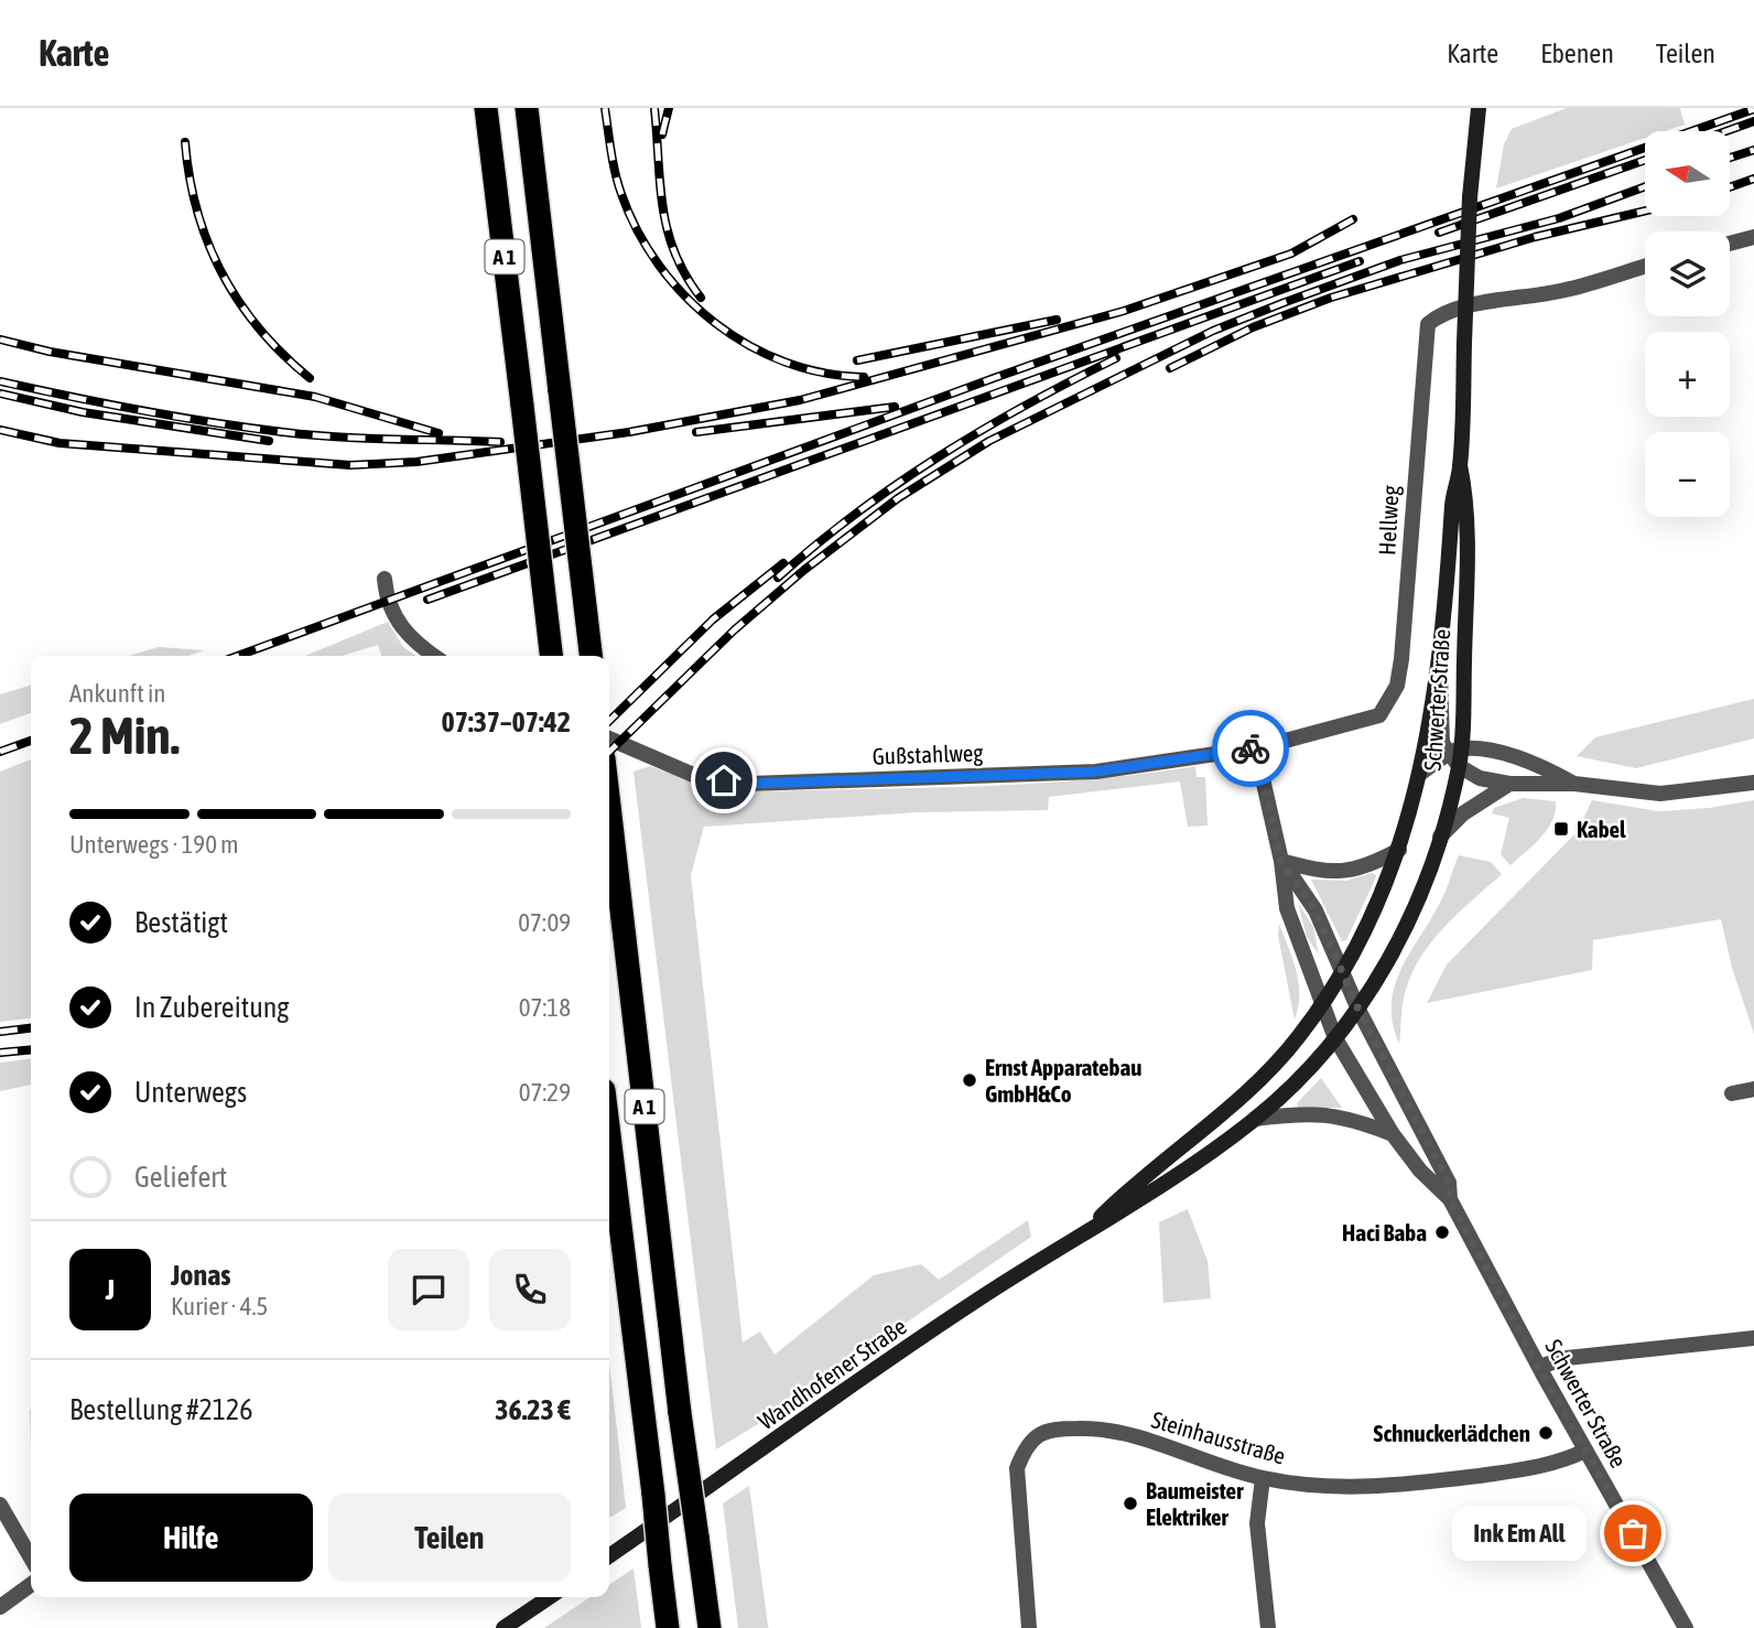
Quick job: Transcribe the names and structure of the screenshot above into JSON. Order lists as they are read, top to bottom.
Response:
{
  "streets": {
    "highway": ["A 1"],
    "main road": ["Schwerter Straße", "Wandhofener Straße"],
    "street": ["Hellweg", "Gußstahlweg", "Steinhausstraße"]
  },
  "crossings": [
    ["Hellweg", "Gußstahlweg"],
    ["Schwerter Straße", "Wandhofener Straße"],
    ["Schwerter Straße", "Steinhausstraße"]
  ],
  "places": {
    "transit": ["Kabel"],
    "other": [
      "Ernst Apparatebau GmbH&Co",
      "Haci Baba",
      "Schnuckerlädchen",
      "Baumeister Elektriker",
      "Ink Em All"
    ]
  },
  "north": "left",
  "page": {
    "header": "Karte",
    "nav": ["Karte", "Ebenen", "Teilen"],
    "map_buttons": ["+", "−"],
    "heading": ["2 Min.", "Ankunft in", "07:37–07:42"],
    "panel": [
      "Jonas",
      "Kurier · 4.5",
      "Bestellung #2126",
      "36.23 €"
    ],
    "bar": "Unterwegs · 190 m",
    "list": [
      ["Bestätigt", "07:09"],
      ["In Zubereitung", "07:18"],
      ["Unterwegs", "07:29"],
      "Geliefert"
    ],
    "round": "J",
    "buttons": ["Hilfe", "Teilen"],
    "bubble": "Ink Em All"
  }
}
